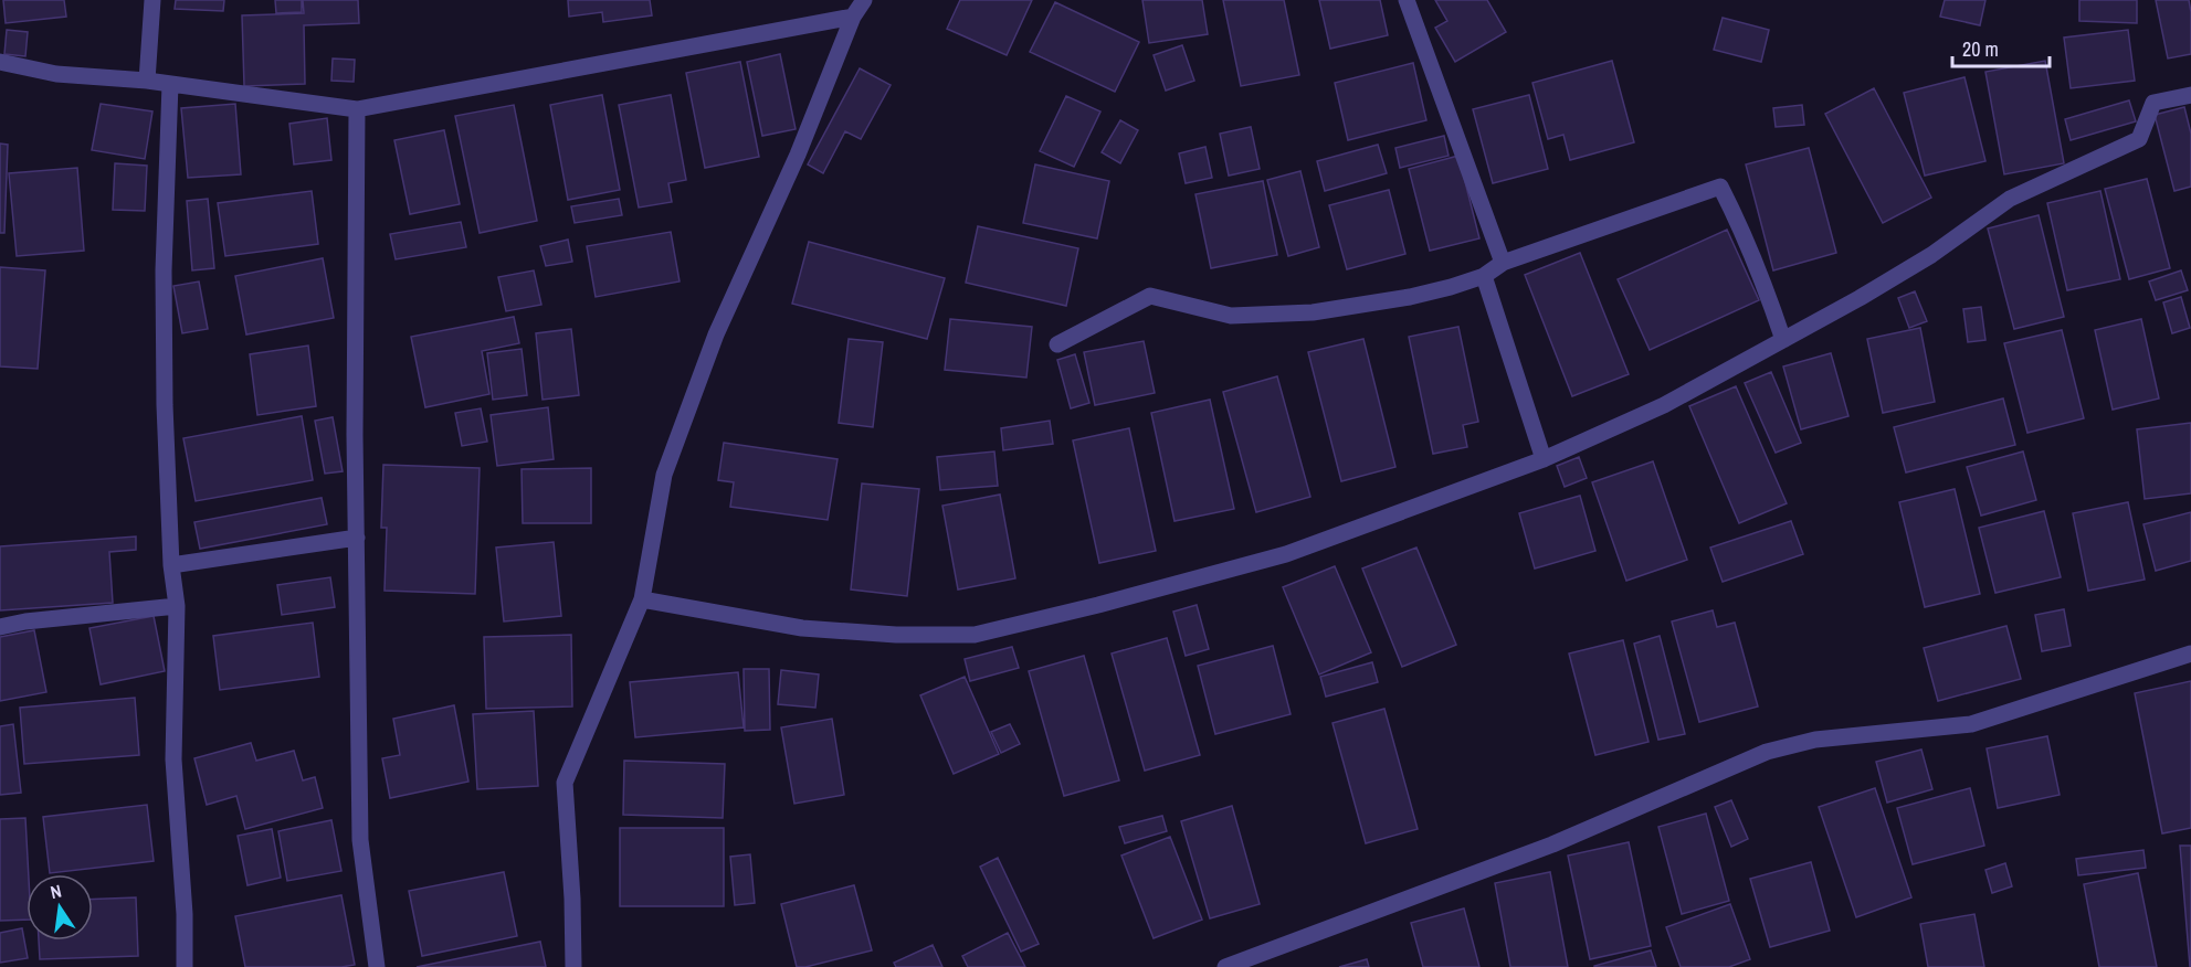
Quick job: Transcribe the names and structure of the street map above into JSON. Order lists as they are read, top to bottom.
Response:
{
  "scale_bar": "20 m",
  "north": "top"
}
